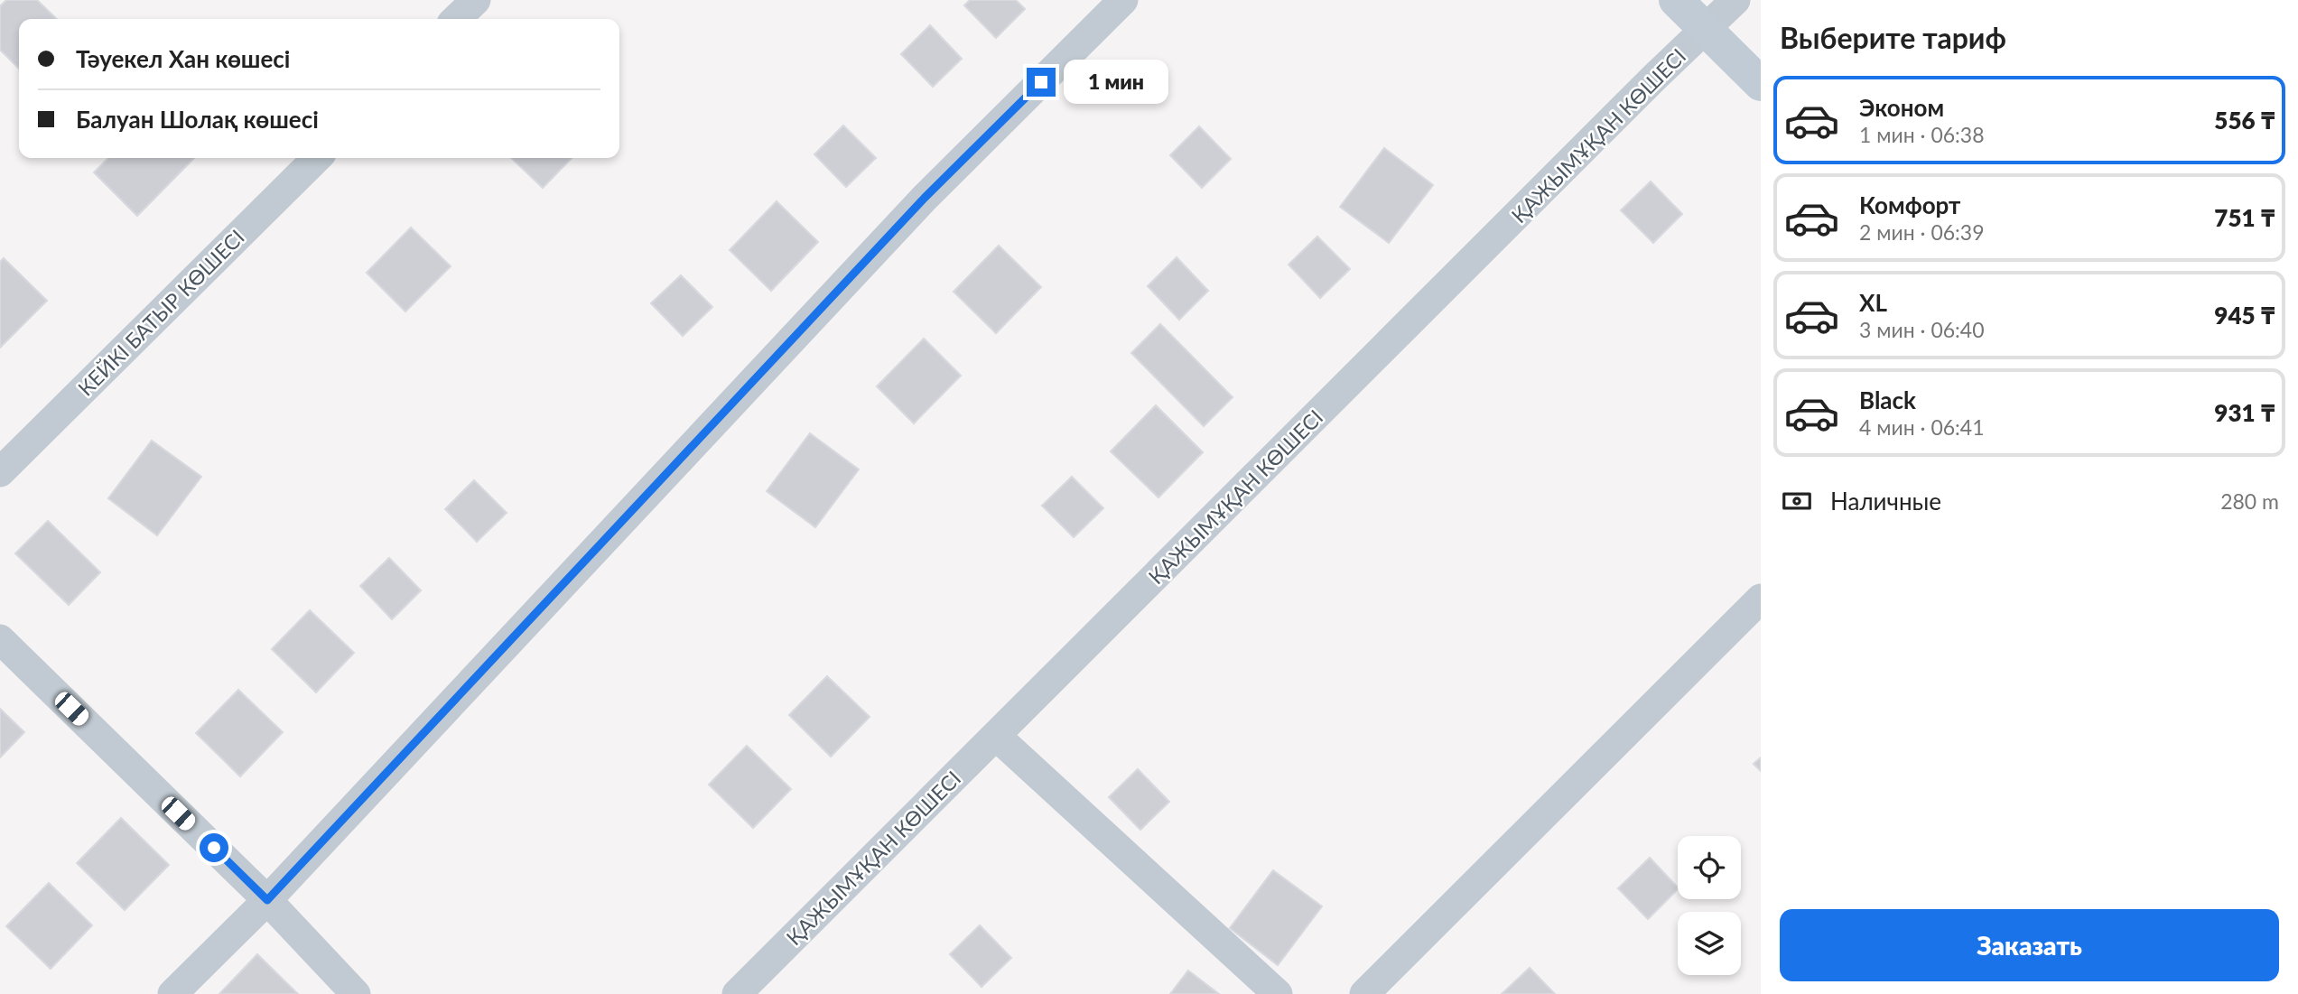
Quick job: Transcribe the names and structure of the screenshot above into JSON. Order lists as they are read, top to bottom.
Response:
{
  "streets": {
    "street": ["ҚАЖЫМҰҚАН КӨШЕСІ", "КЕЙКІ БАТЫР КӨШЕСІ"]
  },
  "page": {
    "heading": "Выберите тариф",
    "banner": ["Тәуекел Хан көшесі", "Балуан Шолақ көшесі"],
    "bubble": "1 мин",
    "list": [
      {
        "name": "Эконом",
        "note": "1 мин · 06:38",
        "value": "556 ₸"
      },
      {
        "name": "Комфорт",
        "note": "2 мин · 06:39",
        "value": "751 ₸"
      },
      {
        "name": "XL",
        "note": "3 мин · 06:40",
        "value": "945 ₸"
      },
      {
        "name": "Black",
        "note": "4 мин · 06:41",
        "value": "931 ₸"
      }
    ],
    "pay": ["Наличные", "280 m"],
    "buttons": "Заказать"
  }
}
